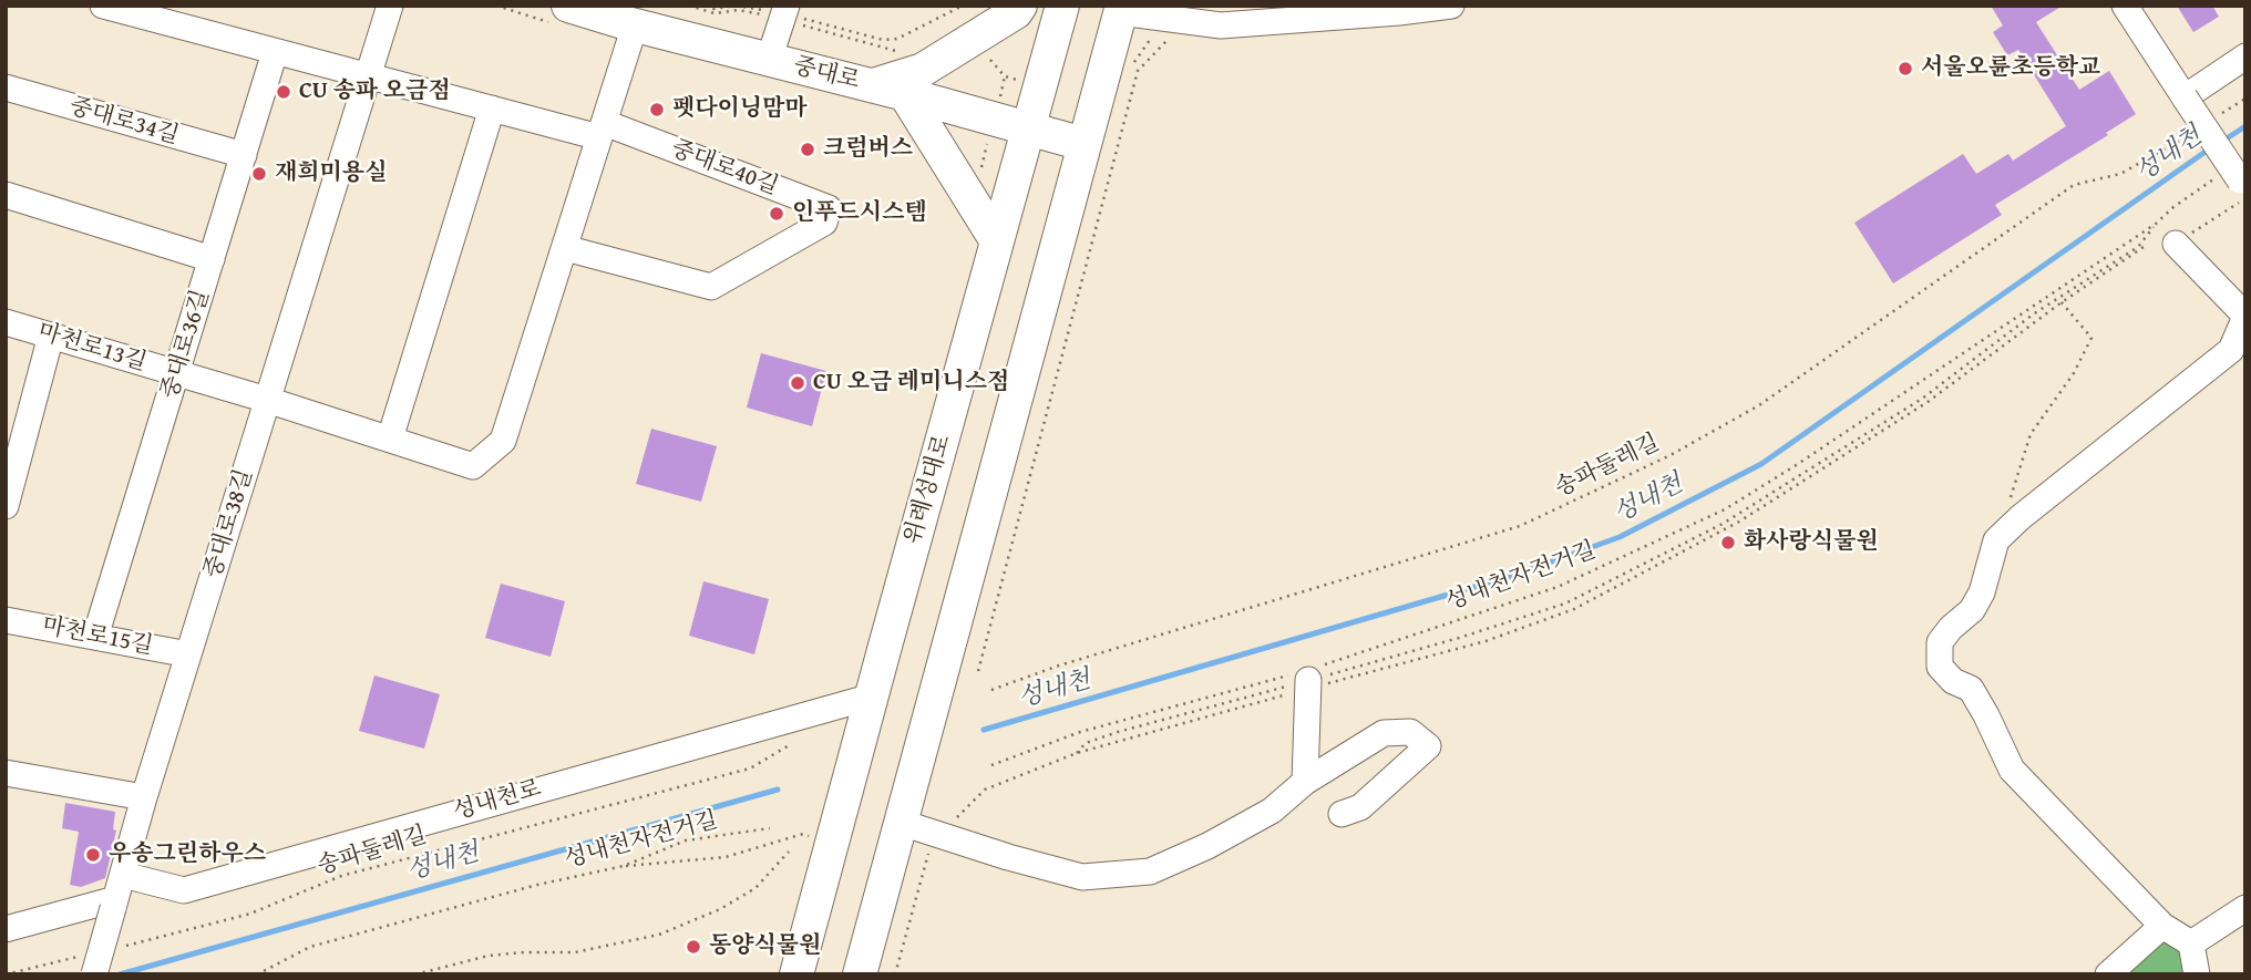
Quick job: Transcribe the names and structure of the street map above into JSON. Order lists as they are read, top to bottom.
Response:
{
  "streets": {
    "main road": ["중대로", "위례성대로"],
    "street": [
      "중대로34길",
      "중대로40길",
      "중대로36길",
      "마천로13길",
      "중대로38길",
      "마천로15길",
      "성내천로"
    ],
    "path": ["송파둘레길", "성내천자전거길"]
  },
  "crossings": [
    ["중대로", "위례성대로"],
    ["중대로34길", "중대로36길"],
    ["중대로36길", "마천로13길"],
    ["중대로36길", "마천로15길"],
    ["마천로13길", "중대로38길"],
    ["위례성대로", "성내천로"],
    ["중대로38길", "마천로15길"],
    ["중대로38길", "성내천로"]
  ],
  "water": ["성내천"],
  "places": [
    "서울오륜초등학교",
    "CU 송파 오금점",
    "펫다이닝맘마",
    "크럼버스",
    "재희미용실",
    "인푸드시스템",
    "CU 오금 레미니스점",
    "화사랑식물원",
    "우송그린하우스",
    "동양식물원"
  ]
}
